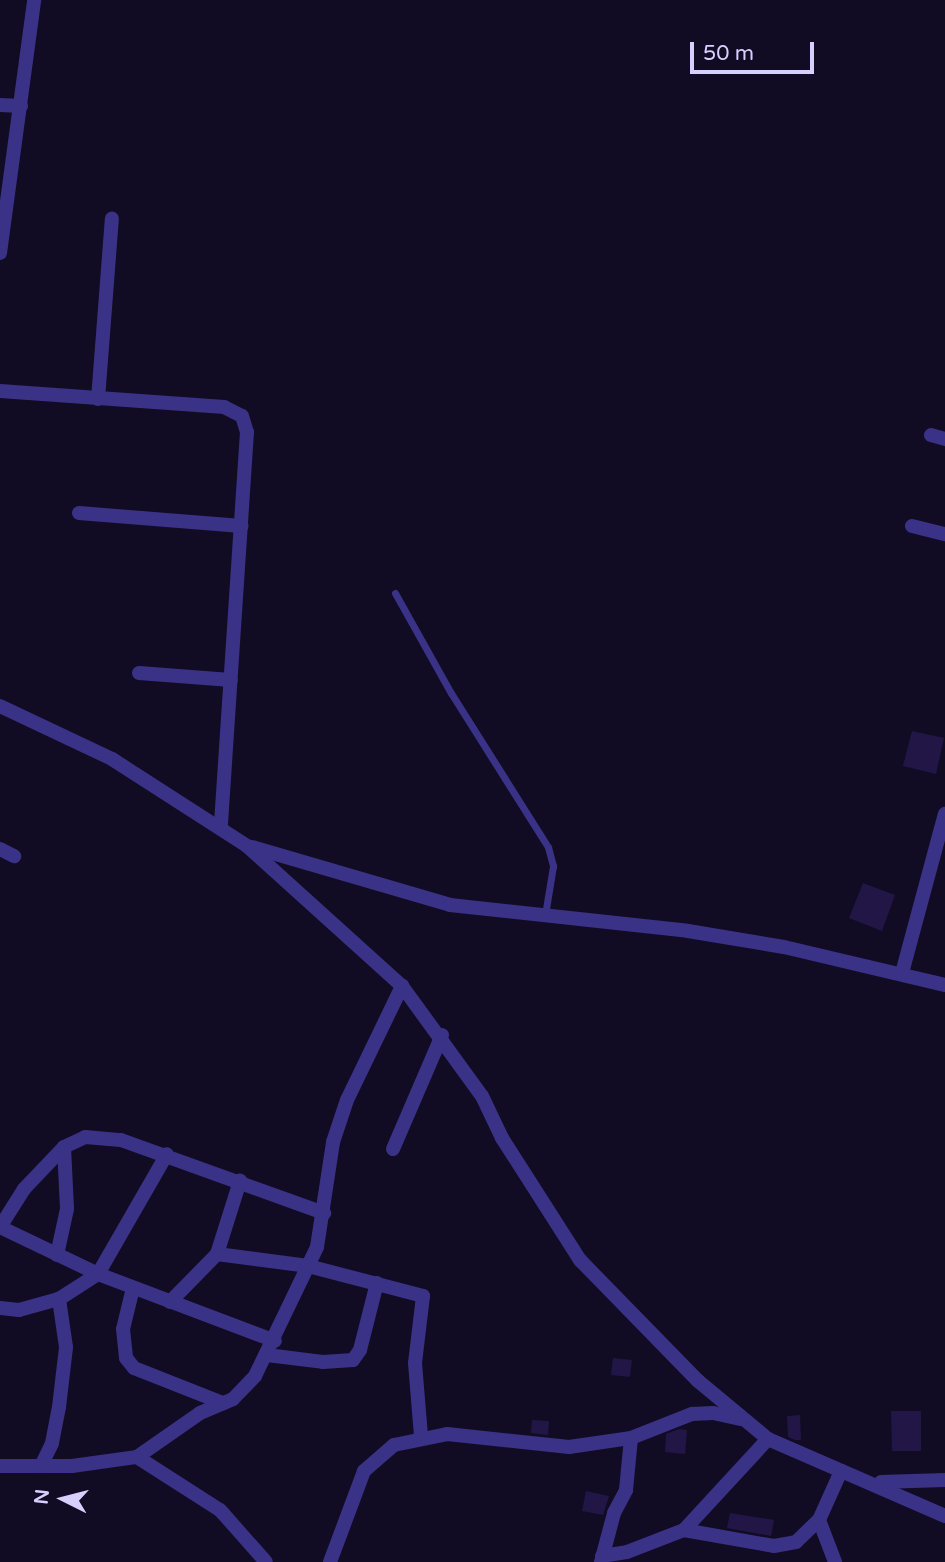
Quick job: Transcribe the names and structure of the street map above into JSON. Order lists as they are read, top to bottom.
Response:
{
  "scale_bar": "50 m",
  "north": "left"
}
